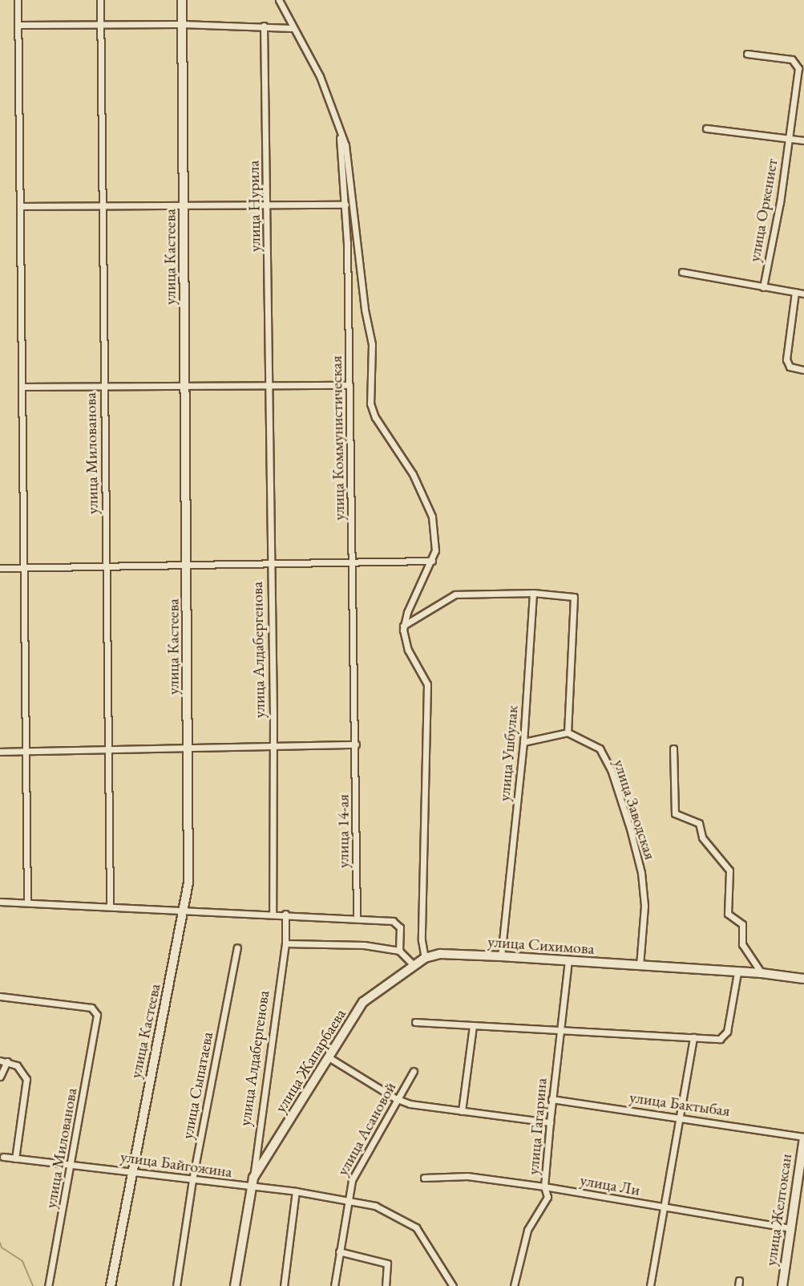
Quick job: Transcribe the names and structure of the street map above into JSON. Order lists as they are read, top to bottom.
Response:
{
  "streets": {
    "street": [
      "улица Нурила",
      "улица Оркениет",
      "улица Кастеева",
      "улица Коммунистическая",
      "улица Милованова",
      "улица Алдабергенова",
      "улица Ушбулак",
      "улица Заводская",
      "улица 14-ая",
      "улица Сихимова",
      "улица Жапарбаева",
      "улица Сыпатаева",
      "улица Бактыбая",
      "улица Гагарина",
      "улица Асановой",
      "улица Байгожина",
      "улица Ли",
      "улица Желтоксан"
    ]
  },
  "crossings": [
    ["улица Нурила", "улица Алдабергенова"],
    ["улица Кастеева", "улица Байгожина"],
    ["улица Коммунистическая", "улица 14-ая"],
    ["улица Милованова", "улица Байгожина"],
    ["улица Алдабергенова", "улица Жапарбаева"],
    ["улица Ушбулак", "улица Сихимова"],
    ["улица Заводская", "улица Сихимова"],
    ["улица Сихимова", "улица Жапарбаева"],
    ["улица Сихимова", "улица Гагарина"],
    ["улица Жапарбаева", "улица Байгожина"],
    ["улица Сыпатаева", "улица Байгожина"],
    ["улица Бактыбая", "улица Гагарина"],
    ["улица Бактыбая", "улица Желтоксан"],
    ["улица Гагарина", "улица Ли"],
    ["улица Асановой", "улица Байгожина"],
    ["улица Ли", "улица Желтоксан"]
  ]
}
